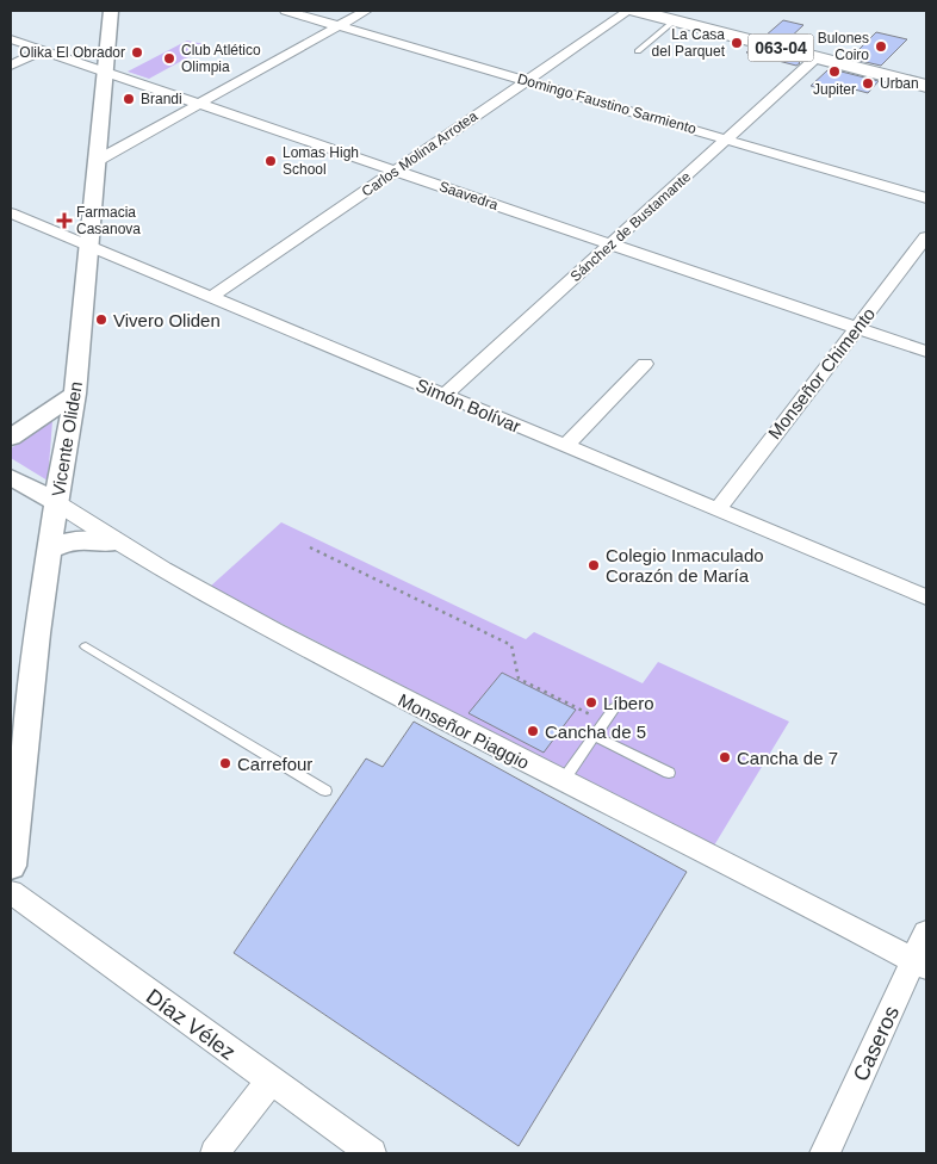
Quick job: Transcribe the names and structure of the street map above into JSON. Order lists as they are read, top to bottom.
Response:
{
  "streets": {
    "main road": ["063-04"],
    "street": [
      "Domingo Faustino Sarmiento",
      "Carlos Molina Arrotea",
      "Saavedra",
      "Sánchez de Bustamante",
      "Monseñor Chimento",
      "Simón Bolívar",
      "Vicente Oliden",
      "Monseñor Piaggio",
      "Díaz Vélez",
      "Caseros"
    ]
  },
  "crossings": [
    ["063-04", "Sánchez de Bustamante"],
    ["Domingo Faustino Sarmiento", "Carlos Molina Arrotea"],
    ["Domingo Faustino Sarmiento", "Sánchez de Bustamante"],
    ["Carlos Molina Arrotea", "Saavedra"],
    ["Carlos Molina Arrotea", "Simón Bolívar"],
    ["Saavedra", "Sánchez de Bustamante"],
    ["Saavedra", "Monseñor Chimento"],
    ["Saavedra", "Vicente Oliden"],
    ["Sánchez de Bustamante", "Simón Bolívar"],
    ["Monseñor Chimento", "Simón Bolívar"],
    ["Simón Bolívar", "Vicente Oliden"],
    ["Vicente Oliden", "Monseñor Piaggio"],
    ["Monseñor Piaggio", "Caseros"]
  ],
  "places": {
    "other": [
      "La Casa del Parquet",
      "Bulones Coiro",
      "Olika El Obrador",
      "Club Atlético Olimpia",
      "Jupiter",
      "Urban",
      "Brandi",
      "Lomas High School",
      "Vivero Oliden",
      "Colegio Inmaculado Corazón de María",
      "Líbero",
      "Cancha de 5",
      "Cancha de 7",
      "Carrefour"
    ],
    "health": ["Farmacia Casanova"]
  }
}
